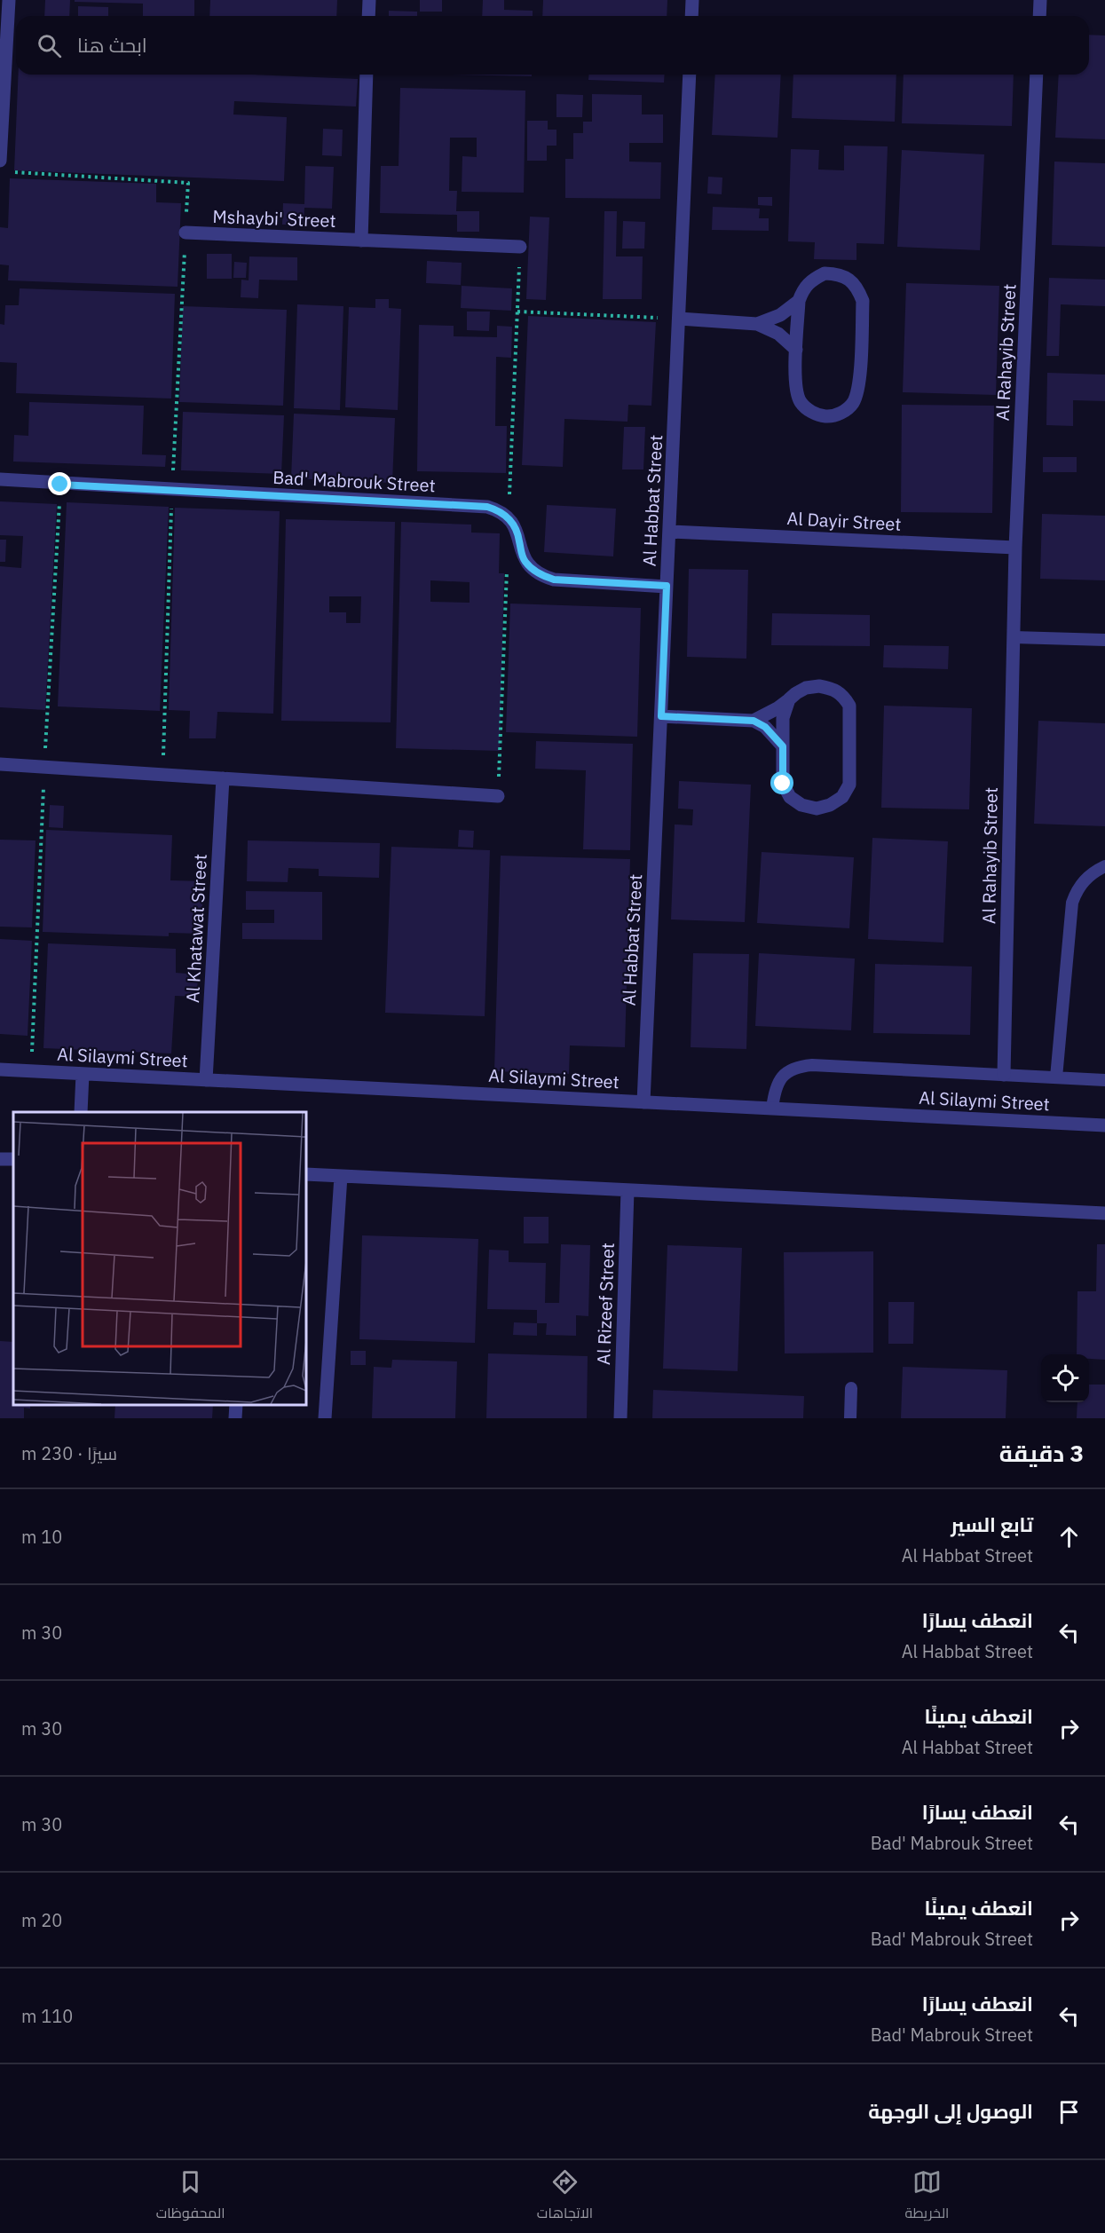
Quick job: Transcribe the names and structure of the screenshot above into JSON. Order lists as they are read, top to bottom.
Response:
{
  "streets": {
    "street": [
      "Mshaybi' Street",
      "Al Rahayib Street",
      "Bad' Mabrouk Street",
      "Al Habbat Street",
      "Al Dayir Street",
      "Al Khatawat Street",
      "Al Silaymi Street",
      "Al Rizeef Street"
    ]
  },
  "crossings": [
    ["Al Rahayib Street", "Al Dayir Street"],
    ["Bad' Mabrouk Street", "Al Habbat Street"],
    ["Al Habbat Street", "Al Dayir Street"],
    ["Al Habbat Street", "Al Silaymi Street"],
    ["Al Khatawat Street", "Al Silaymi Street"]
  ],
  "page": {
    "search": "ابحث هنا",
    "heading": ["3 دقيقة", "سيرًا · 230 m"],
    "list": [
      ["تابع السير", "Al Habbat Street", "10 m"],
      ["انعطف يسارًا", "Al Habbat Street", "30 m"],
      ["انعطف يمينًا", "Al Habbat Street", "30 m"],
      ["انعطف يسارًا", "Bad' Mabrouk Street", "30 m"],
      ["انعطف يمينًا", "Bad' Mabrouk Street", "20 m"],
      ["انعطف يسارًا", "Bad' Mabrouk Street", "110 m"],
      "الوصول إلى الوجهة"
    ],
    "nav": ["الخريطة", "الاتجاهات", "المحفوظات"]
  }
}
